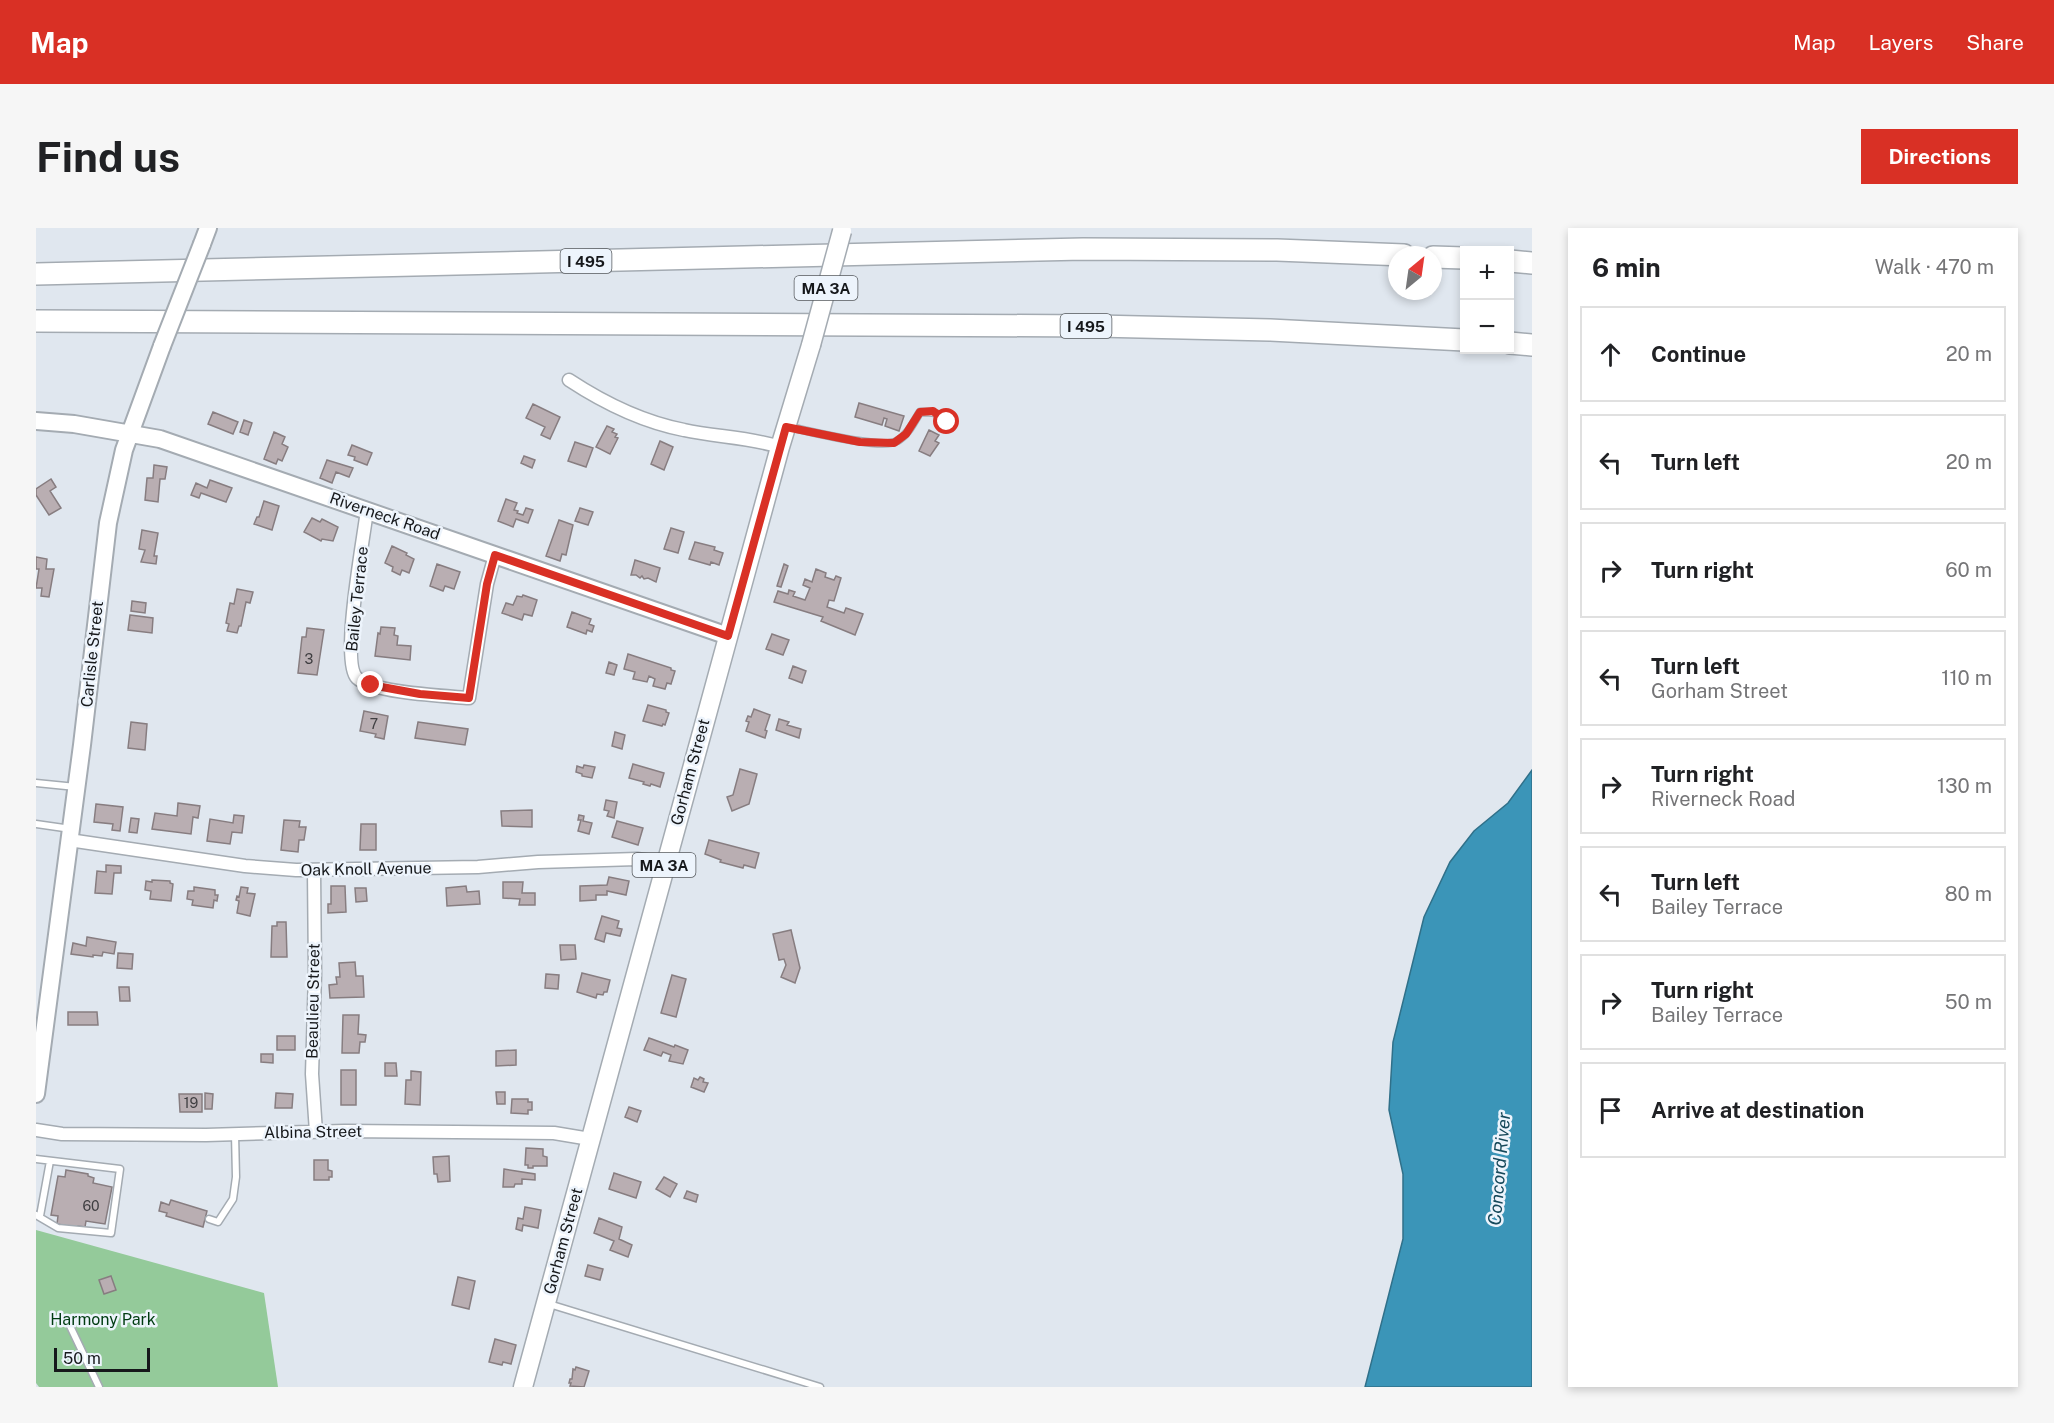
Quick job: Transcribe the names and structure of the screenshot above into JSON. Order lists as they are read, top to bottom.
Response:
{
  "streets": {
    "highway": ["I 495"],
    "main road": ["MA 3A", "Gorham Street"],
    "street": [
      "Riverneck Road",
      "Bailey Terrace",
      "Carlisle Street",
      "Oak Knoll Avenue",
      "Beaulieu Street",
      "Albina Street"
    ]
  },
  "crossings": [
    ["Riverneck Road", "Bailey Terrace"],
    ["Riverneck Road", "Carlisle Street"],
    ["Riverneck Road", "Gorham Street"],
    ["Carlisle Street", "Oak Knoll Avenue"],
    ["Gorham Street", "Oak Knoll Avenue"],
    ["Gorham Street", "Albina Street"],
    ["Oak Knoll Avenue", "Beaulieu Street"],
    ["Beaulieu Street", "Albina Street"]
  ],
  "water": ["Concord River"],
  "parks": ["Harmony Park"],
  "house_numbers": [
    "3",
    "7",
    "19",
    "60"
  ],
  "scale_bar": "50 m",
  "north": "top right",
  "page": {
    "header": "Map",
    "nav": ["Map", "Layers", "Share"],
    "buttons": "Directions",
    "title": "Find us",
    "heading": ["6 min", "Walk · 470 m"],
    "map_buttons": ["+", "−"],
    "list": [
      ["Continue", "20 m"],
      ["Turn left", "20 m"],
      ["Turn right", "60 m"],
      ["Turn left", "Gorham Street", "110 m"],
      ["Turn right", "Riverneck Road", "130 m"],
      ["Turn left", "Bailey Terrace", "80 m"],
      ["Turn right", "Bailey Terrace", "50 m"],
      "Arrive at destination"
    ],
    "scale": "50 m"
  }
}
